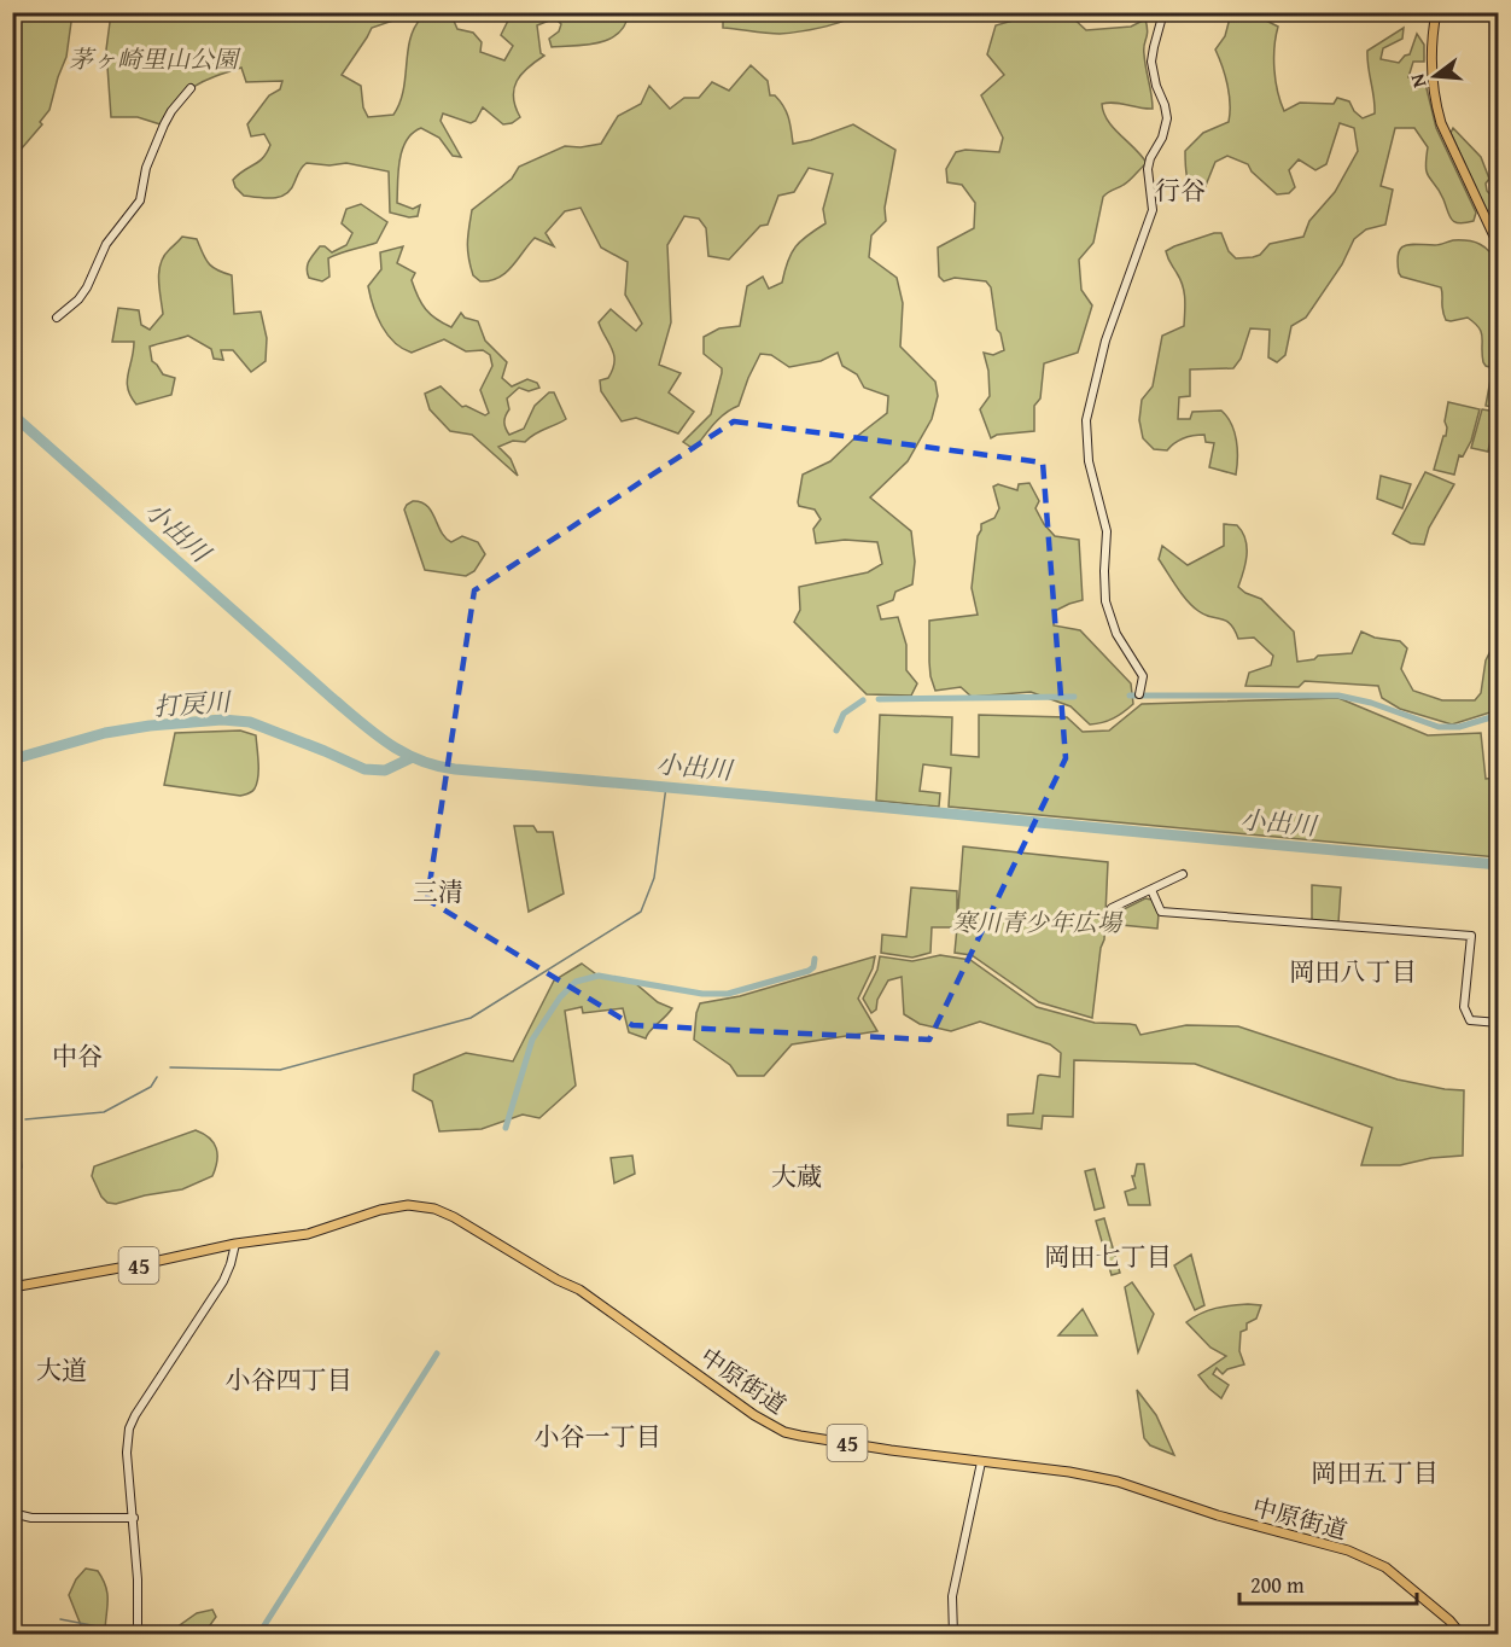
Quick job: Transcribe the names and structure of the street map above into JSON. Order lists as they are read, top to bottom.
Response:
{
  "streets": {
    "main road": ["45", "中原街道"]
  },
  "districts": [
    "行谷",
    "三清",
    "岡田八丁目",
    "中谷",
    "大蔵",
    "岡田七丁目",
    "大道",
    "小谷四丁目",
    "小谷一丁目",
    "岡田五丁目"
  ],
  "water": ["小出川", "打戻川"],
  "parks": ["茅ヶ崎里山公園", "寒川青少年広場"],
  "scale_bar": "200 m",
  "north": "left"
}
